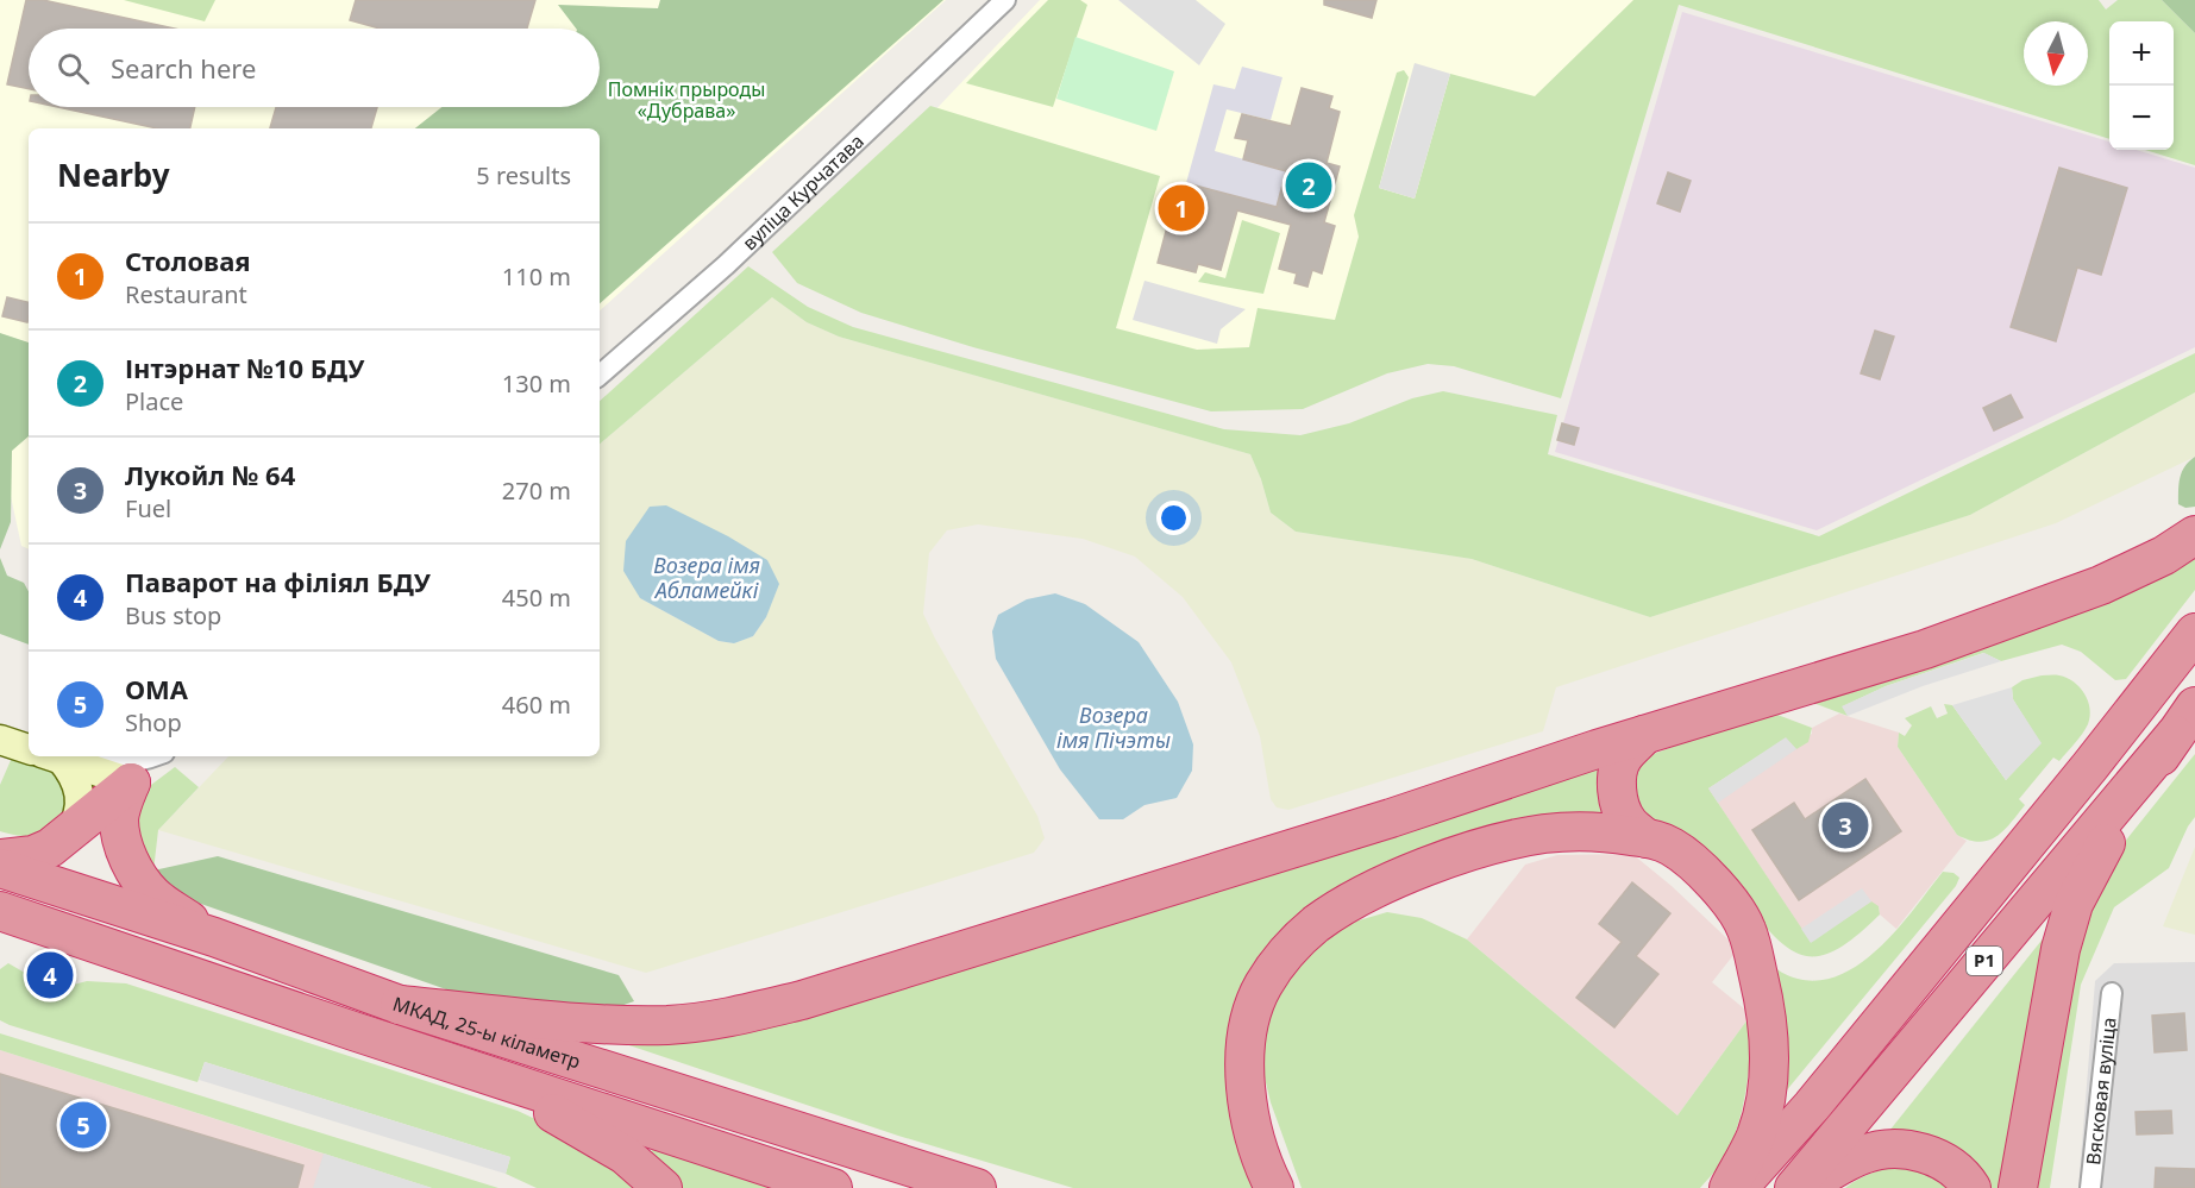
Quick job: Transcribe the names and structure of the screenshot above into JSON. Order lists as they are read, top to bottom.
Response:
{
  "streets": {
    "highway": ["Р1", "МКАД, 25-ы кіламетр"],
    "street": ["вуліца Курчатава", "Вясковая вуліца"]
  },
  "water": ["Возера імя Абламейкі", "Возера імя Пічэты"],
  "parks": ["Помнік прыроды «Дубрава»"],
  "north": "bottom",
  "page": {
    "map_buttons": ["+", "−"],
    "search": "Search here",
    "heading": ["Nearby", "5 results"],
    "pins": [
      "2",
      "1",
      "3",
      "4",
      "5"
    ],
    "list": [
      {
        "mark": "1",
        "name": "Столовая",
        "note": "Restaurant",
        "value": "110 m"
      },
      {
        "mark": "2",
        "name": "Інтэрнат №10 БДУ",
        "note": "Place",
        "value": "130 m"
      },
      {
        "mark": "3",
        "name": "Лукойл № 64",
        "note": "Fuel",
        "value": "270 m"
      },
      {
        "mark": "4",
        "name": "Паварот на філіял БДУ",
        "note": "Bus stop",
        "value": "450 m"
      },
      {
        "mark": "5",
        "name": "ОМА",
        "note": "Shop",
        "value": "460 m"
      }
    ]
  }
}
